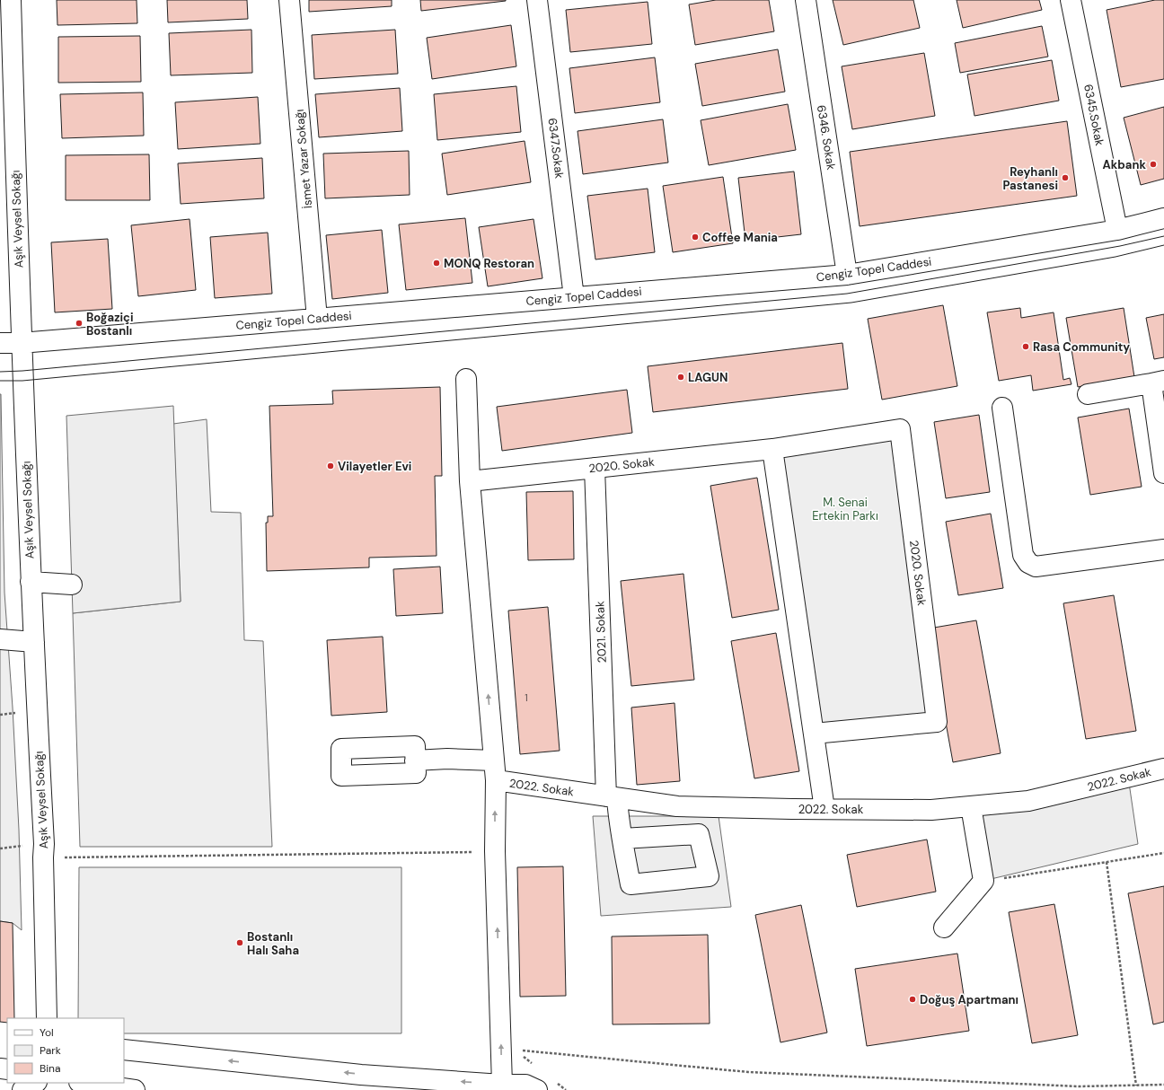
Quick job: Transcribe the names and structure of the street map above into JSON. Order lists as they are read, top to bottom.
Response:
{
  "streets": {
    "street": [
      "6345.Sokak",
      "6346. Sokak",
      "6347.Sokak",
      "İsmet Yazar Sokağı",
      "Aşık Veysel Sokağı",
      "Cengiz Topel Caddesi",
      "2020. Sokak",
      "2021. Sokak",
      "2022. Sokak"
    ]
  },
  "crossings": [
    ["6345.Sokak", "Cengiz Topel Caddesi"],
    ["6346. Sokak", "Cengiz Topel Caddesi"],
    ["6347.Sokak", "Cengiz Topel Caddesi"],
    ["İsmet Yazar Sokağı", "Cengiz Topel Caddesi"],
    ["Aşık Veysel Sokağı", "Cengiz Topel Caddesi"],
    ["2020. Sokak", "2021. Sokak"],
    ["2020. Sokak", "2022. Sokak"],
    ["2021. Sokak", "2022. Sokak"]
  ],
  "one_way": ["2022. Sokak"],
  "parks": ["M. Senai Ertekin Parkı"],
  "places": [
    "Akbank",
    "Reyhanlı Pastanesi",
    "Coffee Mania",
    "MONQ Restoran",
    "Boğaziçi Bostanlı",
    "Rasa Community",
    "LAGUN",
    "Vilayetler Evi",
    "Bostanlı Halı Saha",
    "Doğuş Apartmanı"
  ],
  "house_numbers": ["1"],
  "legend": ["Yol", "Park", "Bina"]
}
